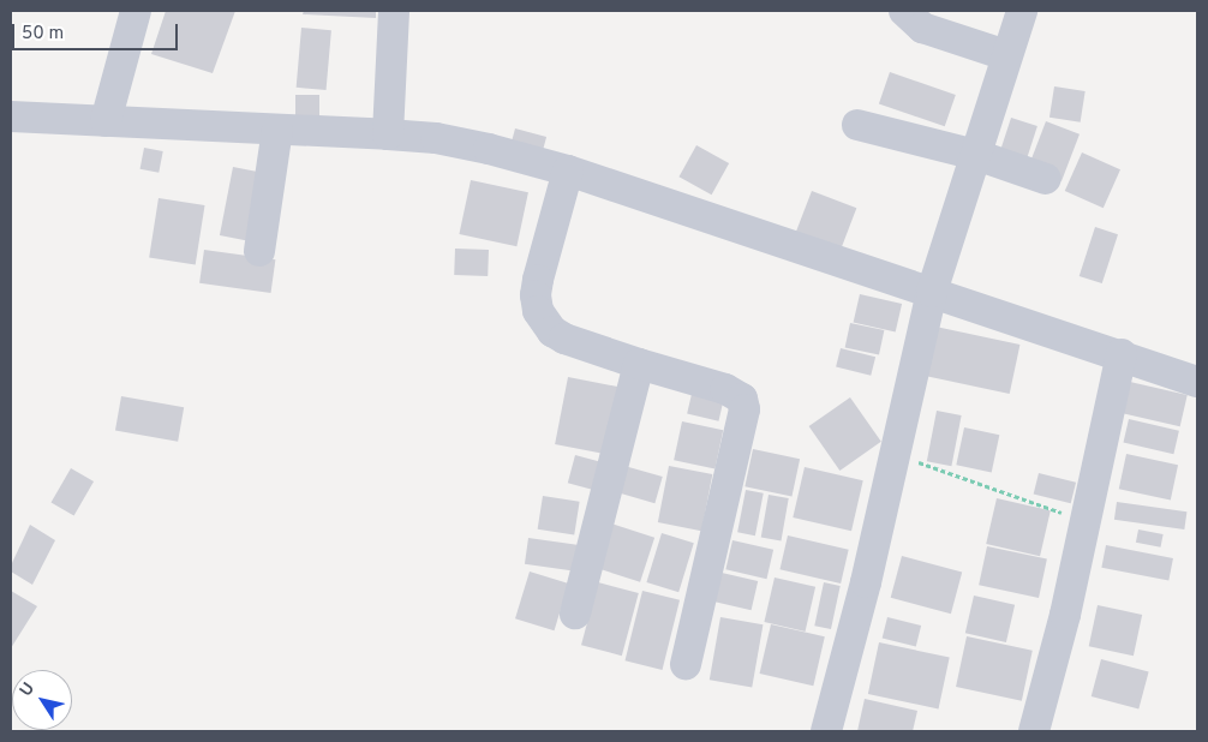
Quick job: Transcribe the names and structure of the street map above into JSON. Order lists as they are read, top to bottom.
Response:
{
  "scale_bar": "50 m",
  "north": "top left"
}
